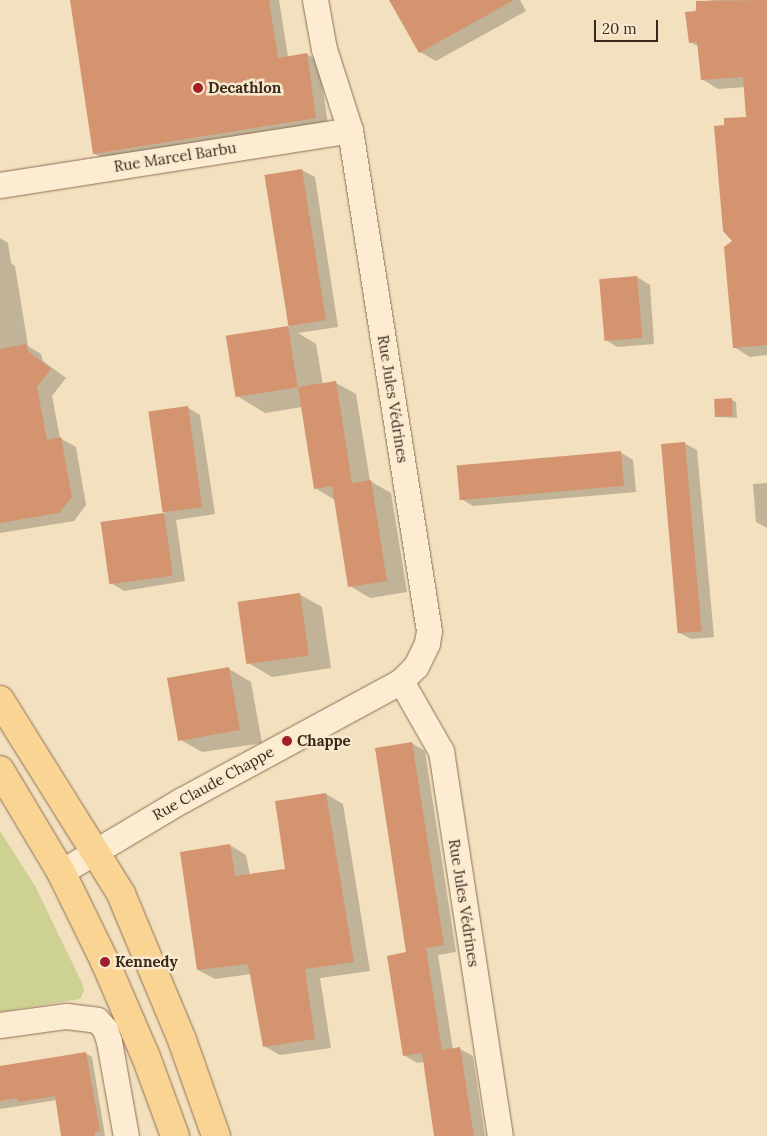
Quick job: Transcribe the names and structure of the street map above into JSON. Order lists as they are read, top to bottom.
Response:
{
  "streets": {
    "street": ["Rue Marcel Barbu", "Rue Jules Védrines", "Rue Claude Chappe"]
  },
  "crossings": [
    ["Rue Marcel Barbu", "Rue Jules Védrines"],
    ["Rue Jules Védrines", "Rue Claude Chappe"]
  ],
  "places": ["Decathlon", "Chappe", "Kennedy"],
  "scale_bar": "20 m"
}
